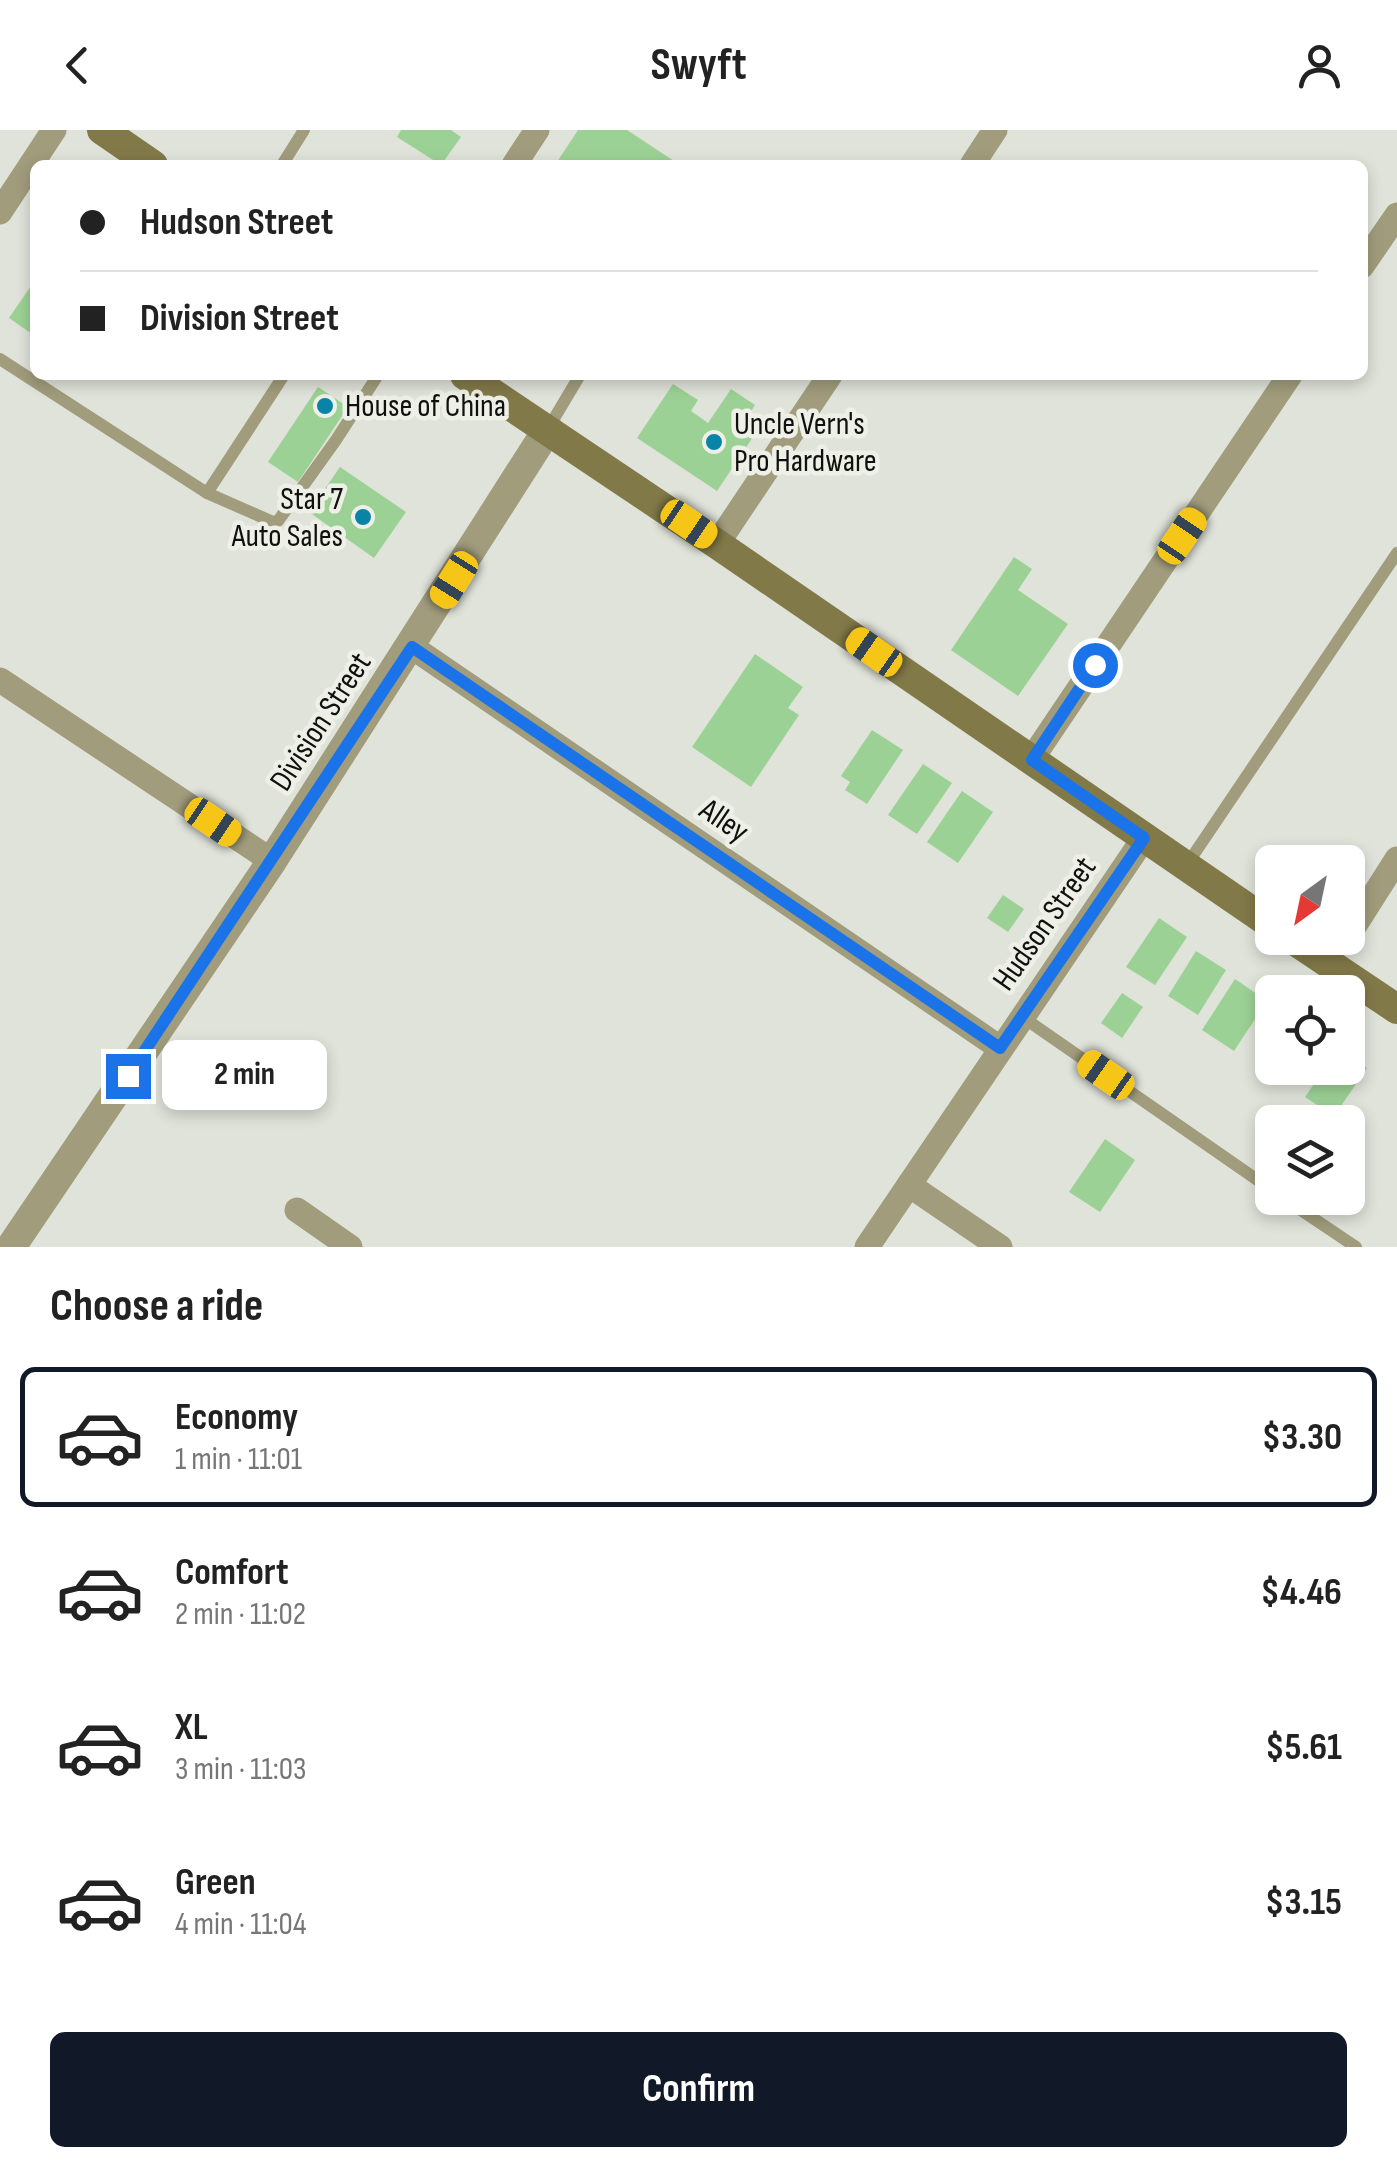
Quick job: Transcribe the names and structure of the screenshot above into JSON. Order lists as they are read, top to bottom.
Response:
{
  "streets": {
    "street": ["Division Street", "Alley", "Hudson Street"]
  },
  "crossings": [
    ["Division Street", "Alley"],
    ["Alley", "Hudson Street"]
  ],
  "places": ["House of China", "Uncle Vern's Pro Hardware", "Star 7 Auto Sales"],
  "north": "bottom left",
  "page": {
    "header": "Swyft",
    "banner": ["Hudson Street", "Division Street"],
    "bubble": "2 min",
    "heading": "Choose a ride",
    "list": [
      {
        "name": "Economy",
        "note": "1 min · 11:01",
        "value": "$3.30"
      },
      {
        "name": "Comfort",
        "note": "2 min · 11:02",
        "value": "$4.46"
      },
      {
        "name": "XL",
        "note": "3 min · 11:03",
        "value": "$5.61"
      },
      {
        "name": "Green",
        "note": "4 min · 11:04",
        "value": "$3.15"
      }
    ],
    "buttons": "Confirm"
  }
}
